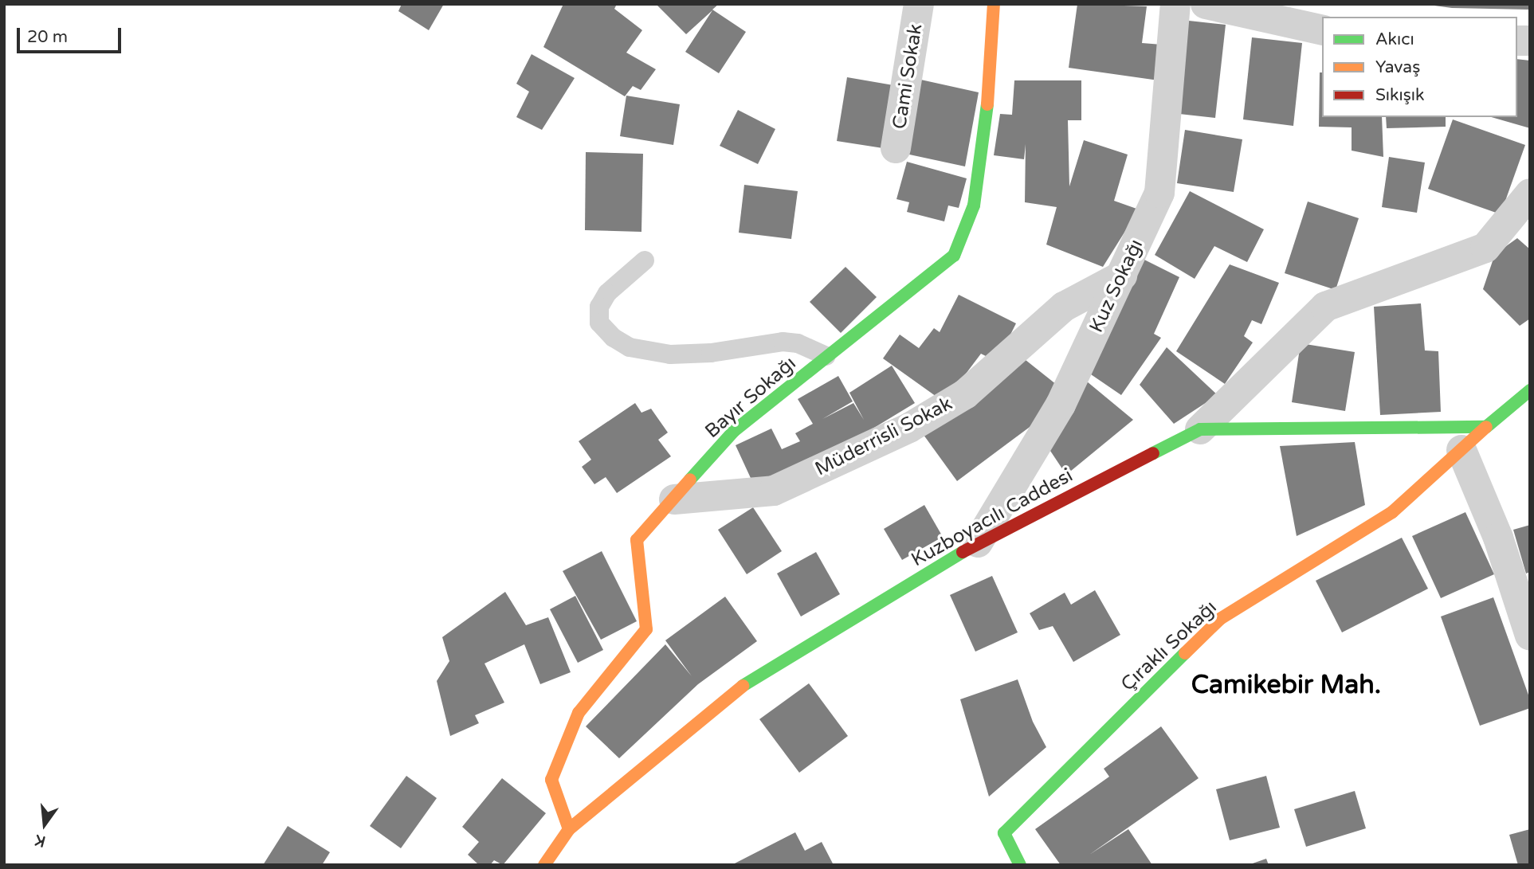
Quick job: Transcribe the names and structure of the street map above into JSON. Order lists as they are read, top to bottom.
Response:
{
  "streets": {
    "street": [
      "Cami Sokak",
      "Kuz Sokağı",
      "Bayır Sokağı",
      "Müderrisli Sokak",
      "Kuzboyacılı Caddesi",
      "Çıraklı Sokağı"
    ]
  },
  "crossings": [
    ["Kuz Sokağı", "Müderrisli Sokak"],
    ["Kuz Sokağı", "Kuzboyacılı Caddesi"],
    ["Bayır Sokağı", "Müderrisli Sokak"],
    ["Bayır Sokağı", "Kuzboyacılı Caddesi"],
    ["Kuzboyacılı Caddesi", "Çıraklı Sokağı"]
  ],
  "districts": ["Camikebir Mah."],
  "legend": ["Akıcı", "Yavaş", "Sıkışık"],
  "scale_bar": "20 m",
  "north": "bottom"
}
